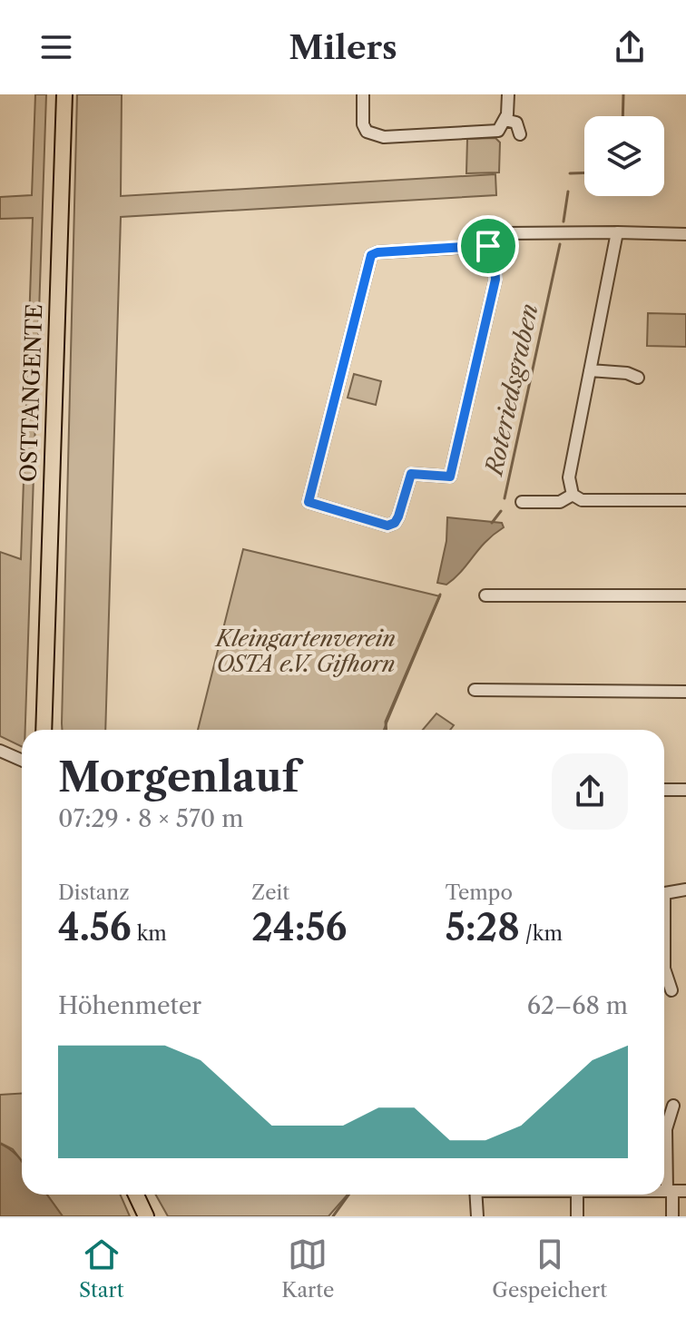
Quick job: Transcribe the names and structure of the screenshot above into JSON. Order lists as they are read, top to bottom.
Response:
{
  "streets": {
    "main road": ["OSTTANGENTE"]
  },
  "water": ["Roteriedsgraben"],
  "parks": ["Kleingartenverein OSTA e.V. Gifhorn"],
  "page": {
    "header": "Milers",
    "heading": ["Morgenlauf", "07:29 · 8 × 570 m"],
    "stats": [
      ["Distanz", "4.56 km"],
      ["Zeit", "24:56"],
      ["Tempo", "5:28 /km"]
    ],
    "chart": ["Höhenmeter", "62–68 m"],
    "tabs": ["Start", "Karte", "Gespeichert"]
  }
}
